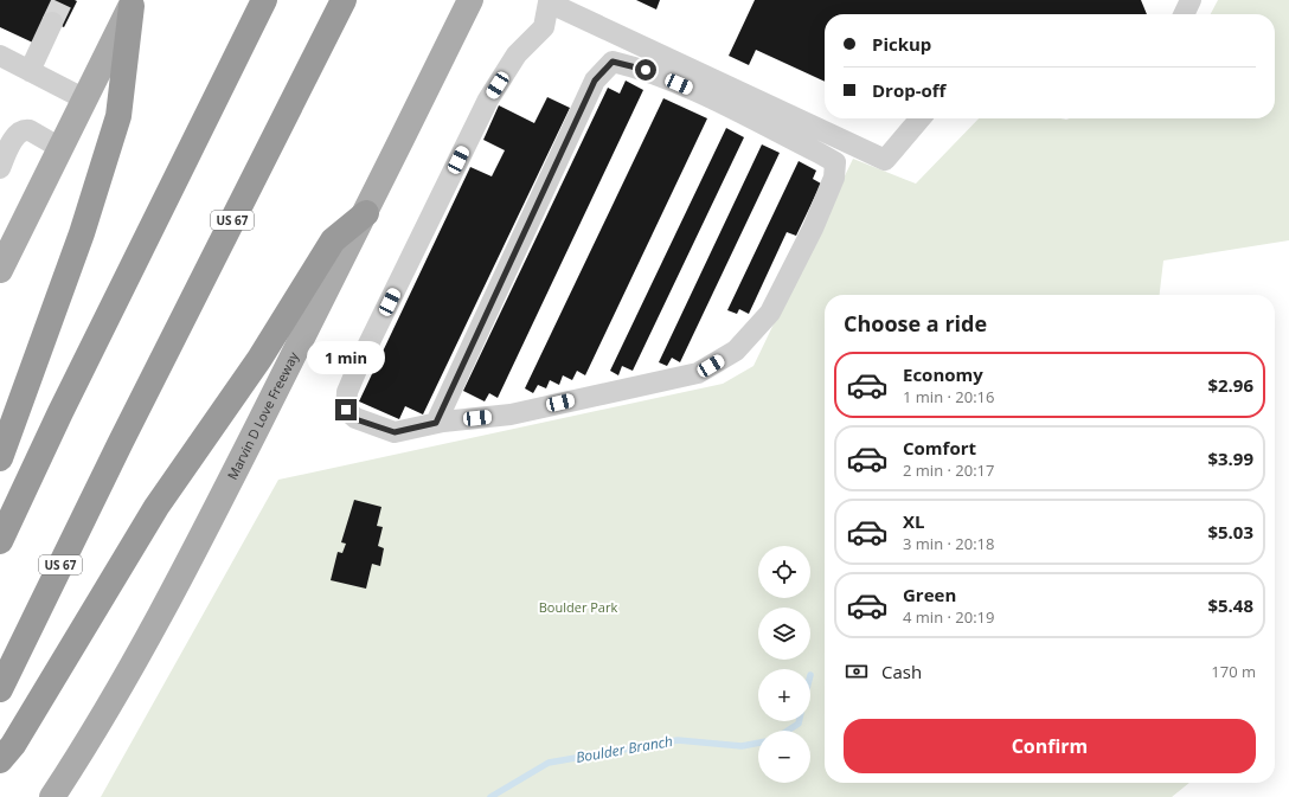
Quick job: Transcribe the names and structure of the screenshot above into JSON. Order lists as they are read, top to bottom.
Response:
{
  "streets": {
    "highway": ["US 67"],
    "main road": ["Marvin D Love Freeway"]
  },
  "water": ["Boulder Branch"],
  "parks": ["Boulder Park"],
  "page": {
    "banner": ["Pickup", "Drop-off"],
    "heading": "Choose a ride",
    "bubble": "1 min",
    "list": [
      {
        "name": "Economy",
        "note": "1 min · 20:16",
        "value": "$2.96"
      },
      {
        "name": "Comfort",
        "note": "2 min · 20:17",
        "value": "$3.99"
      },
      {
        "name": "XL",
        "note": "3 min · 20:18",
        "value": "$5.03"
      },
      {
        "name": "Green",
        "note": "4 min · 20:19",
        "value": "$5.48"
      }
    ],
    "map_buttons": ["+", "−"],
    "pay": ["Cash", "170 m"],
    "buttons": "Confirm"
  }
}
